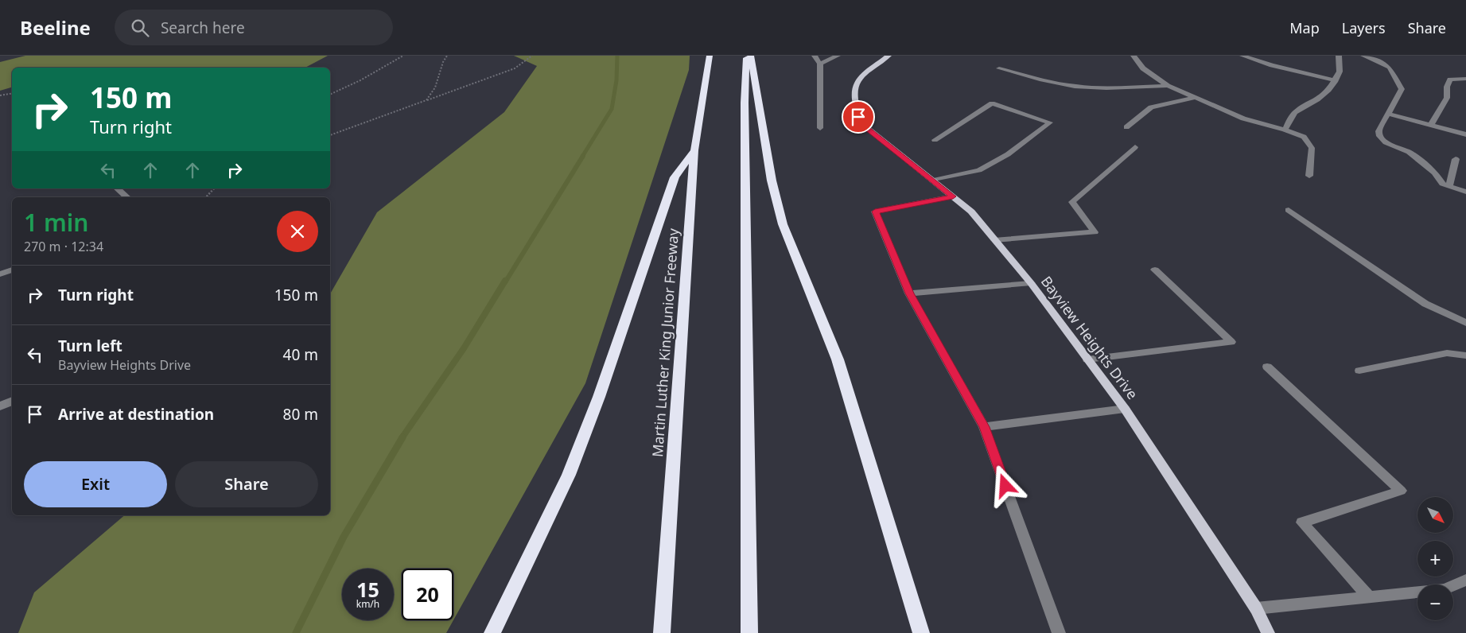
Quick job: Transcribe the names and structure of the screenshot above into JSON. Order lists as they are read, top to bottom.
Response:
{
  "streets": {
    "highway": ["Martin Luther King Junior Freeway"],
    "main road": ["Bayview Heights Drive"]
  },
  "north": "bottom right",
  "page": {
    "header": "Beeline",
    "search": "Search here",
    "nav": ["Map", "Layers", "Share"],
    "turn": ["150 m", "Turn right"],
    "heading": ["1 min", "270 m · 12:34"],
    "list": [
      {
        "name": "Turn right",
        "value": "150 m"
      },
      {
        "name": "Turn left",
        "note": "Bayview Heights Drive",
        "value": "40 m"
      },
      {
        "name": "Arrive at destination",
        "value": "80 m"
      }
    ],
    "buttons": ["Exit", "Share"],
    "map_buttons": ["+", "−"],
    "speed": "15 km/h",
    "limit": "20"
  }
}
